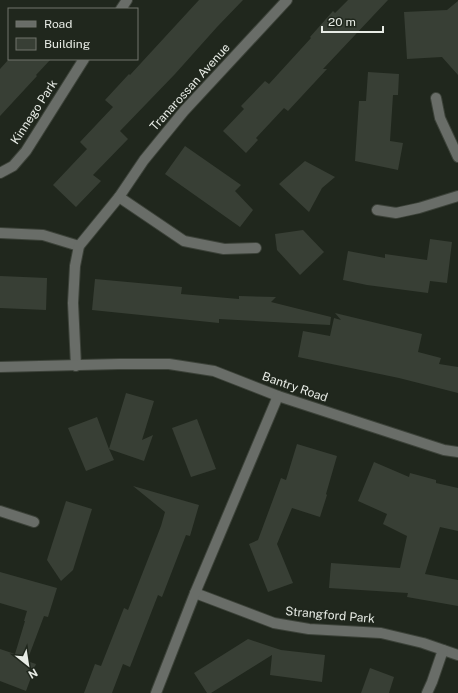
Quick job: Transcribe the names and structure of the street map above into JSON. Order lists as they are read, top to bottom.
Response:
{
  "streets": {
    "street": [
      "Tranarossan Avenue",
      "Kinnego Park",
      "Bantry Road",
      "Strangford Park"
    ]
  },
  "crossings": [
    ["Tranarossan Avenue", "Bantry Road"]
  ],
  "legend": ["Road", "Building"],
  "scale_bar": "20 m",
  "north": "bottom right"
}
